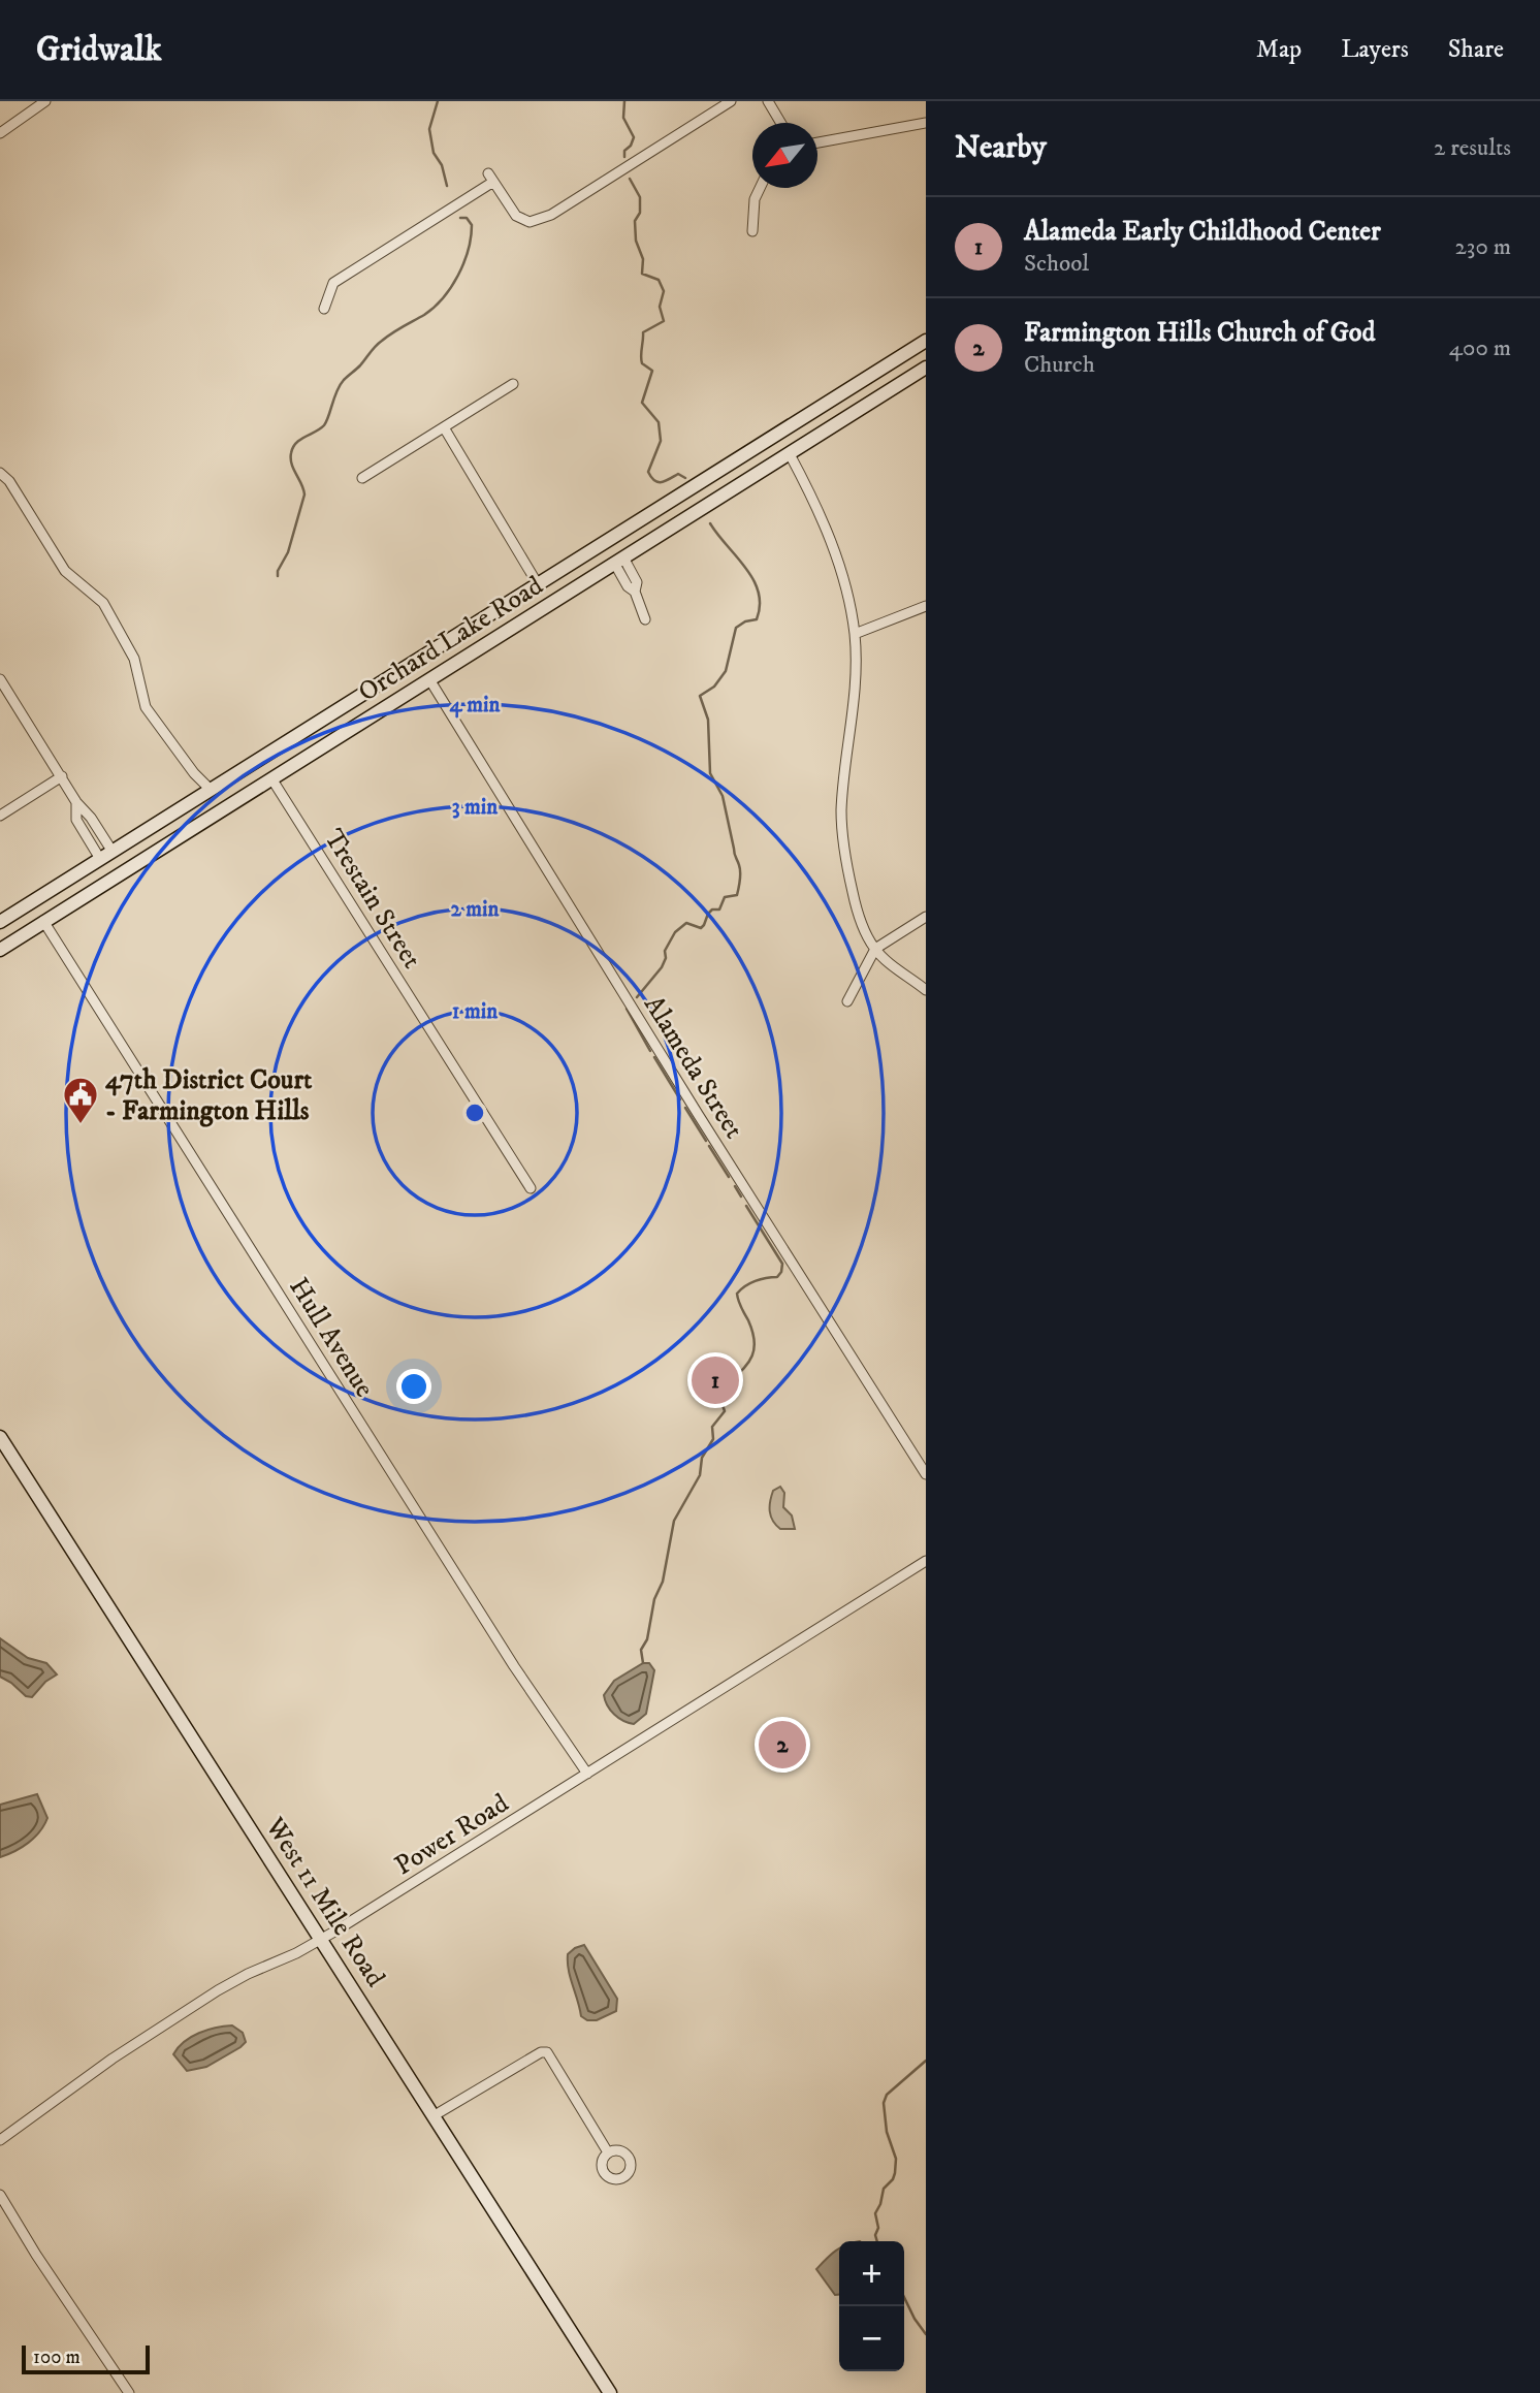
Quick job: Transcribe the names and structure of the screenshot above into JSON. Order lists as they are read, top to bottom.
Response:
{
  "streets": {
    "main road": ["Orchard Lake Road", "West 11 Mile Road"],
    "street": [
      "Trestain Street",
      "Alameda Street",
      "Hull Avenue",
      "Power Road"
    ]
  },
  "crossings": [
    ["Orchard Lake Road", "Trestain Street"],
    ["Orchard Lake Road", "Alameda Street"],
    ["Orchard Lake Road", "Hull Avenue"],
    ["Hull Avenue", "Power Road"],
    ["Power Road", "West 11 Mile Road"]
  ],
  "places": {
    "public building": ["47th District Court - Farmington Hills"]
  },
  "scale_bar": "100 m",
  "north": "bottom left",
  "page": {
    "header": "Gridwalk",
    "nav": ["Map", "Layers", "Share"],
    "heading": ["Nearby", "2 results"],
    "list": [
      {
        "mark": "1",
        "name": "Alameda Early Childhood Center",
        "note": "School",
        "value": "230 m"
      },
      {
        "mark": "2",
        "name": "Farmington Hills Church of God",
        "note": "Church",
        "value": "400 m"
      }
    ],
    "pins": ["1", "2"],
    "map_buttons": ["+", "−"],
    "scale": "100 m"
  },
  "rings": [
    "4 min",
    "3 min",
    "2 min",
    "1 min"
  ]
}
